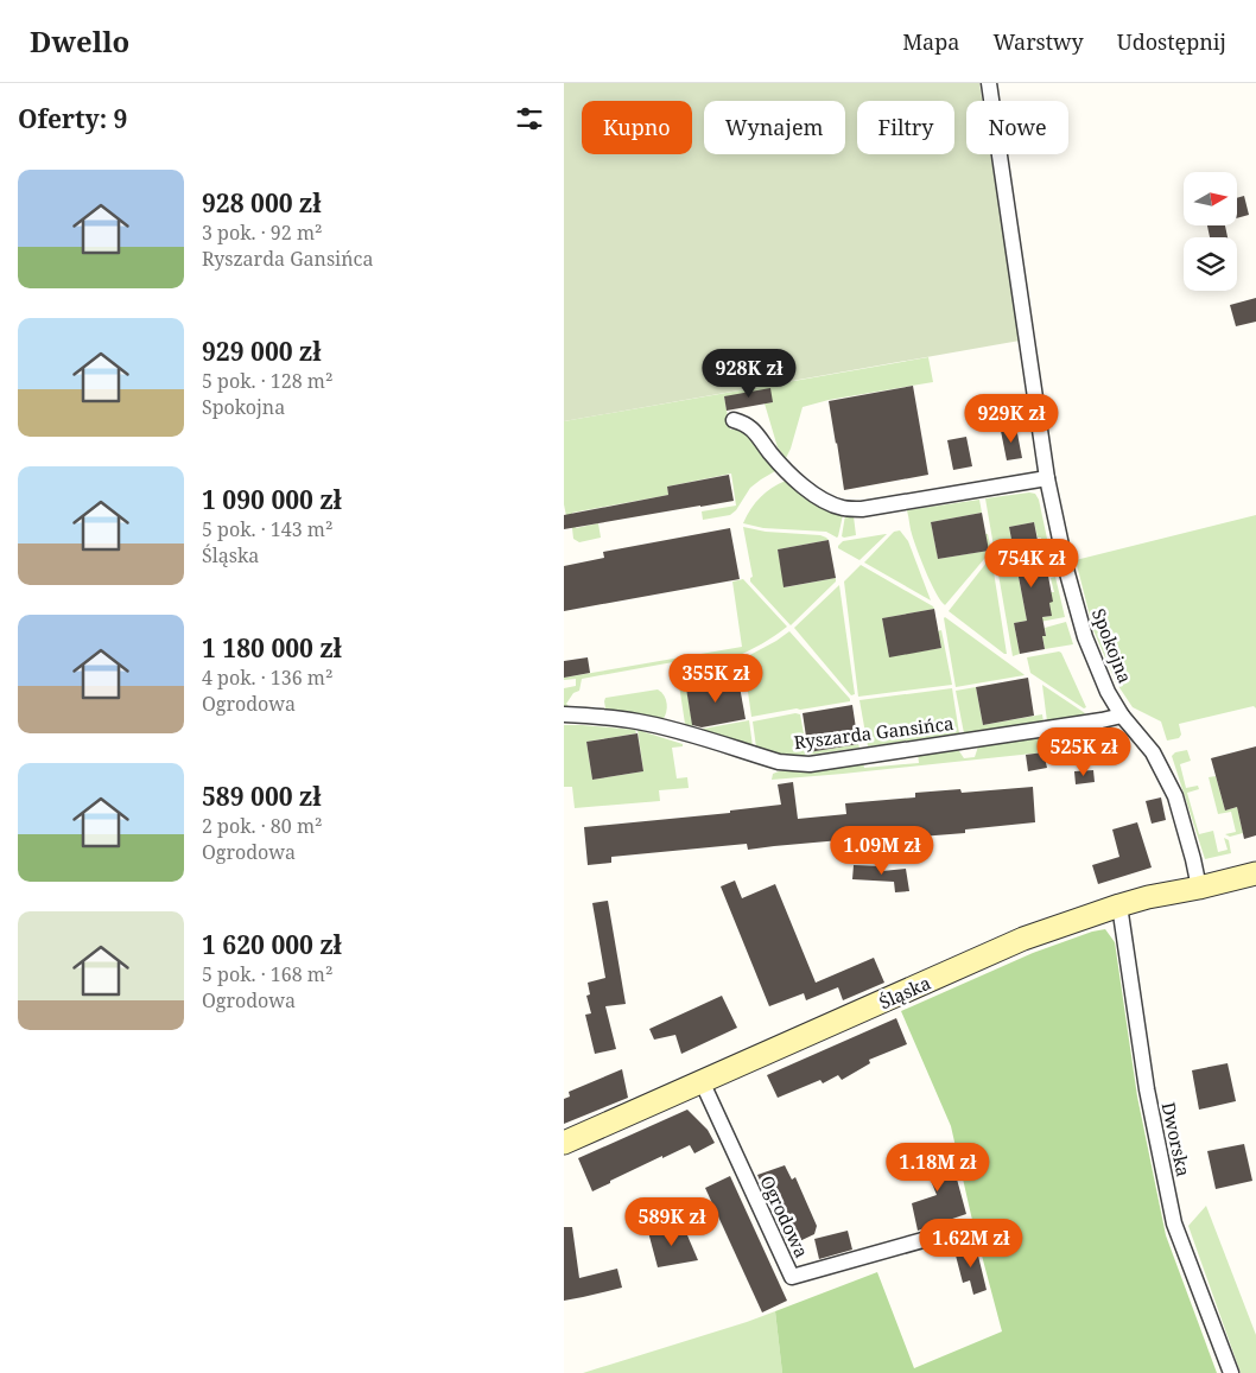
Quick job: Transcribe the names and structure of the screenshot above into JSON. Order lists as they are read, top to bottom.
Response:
{
  "streets": {
    "main road": ["Śląska"],
    "street": [
      "Spokojna",
      "Ryszarda Gansińca",
      "Dworska",
      "Ogrodowa"
    ]
  },
  "crossings": [
    ["Spokojna", "Ryszarda Gansińca"],
    ["Spokojna", "Śląska"],
    ["Śląska", "Dworska"],
    ["Śląska", "Ogrodowa"]
  ],
  "north": "right",
  "page": {
    "header": "Dwello",
    "nav": ["Mapa", "Warstwy", "Udostępnij"],
    "heading": "Oferty: 9",
    "chip": [
      "Kupno",
      "Wynajem",
      "Filtry",
      "Nowe"
    ],
    "list": [
      {
        "name": "928 000 zł",
        "note": "3 pok. · 92 m² · Ryszarda Gansińca"
      },
      {
        "name": "929 000 zł",
        "note": "5 pok. · 128 m² · Spokojna"
      },
      {
        "name": "1 090 000 zł",
        "note": "5 pok. · 143 m² · Śląska"
      },
      {
        "name": "1 180 000 zł",
        "note": "4 pok. · 136 m² · Ogrodowa"
      },
      {
        "name": "589 000 zł",
        "note": "2 pok. · 80 m² · Ogrodowa"
      },
      {
        "name": "1 620 000 zł",
        "note": "5 pok. · 168 m² · Ogrodowa"
      }
    ],
    "price": [
      "928K zł",
      "929K zł",
      "754K zł",
      "355K zł",
      "525K zł",
      "1.09M zł",
      "1.18M zł",
      "589K zł",
      "1.62M zł"
    ]
  }
}
